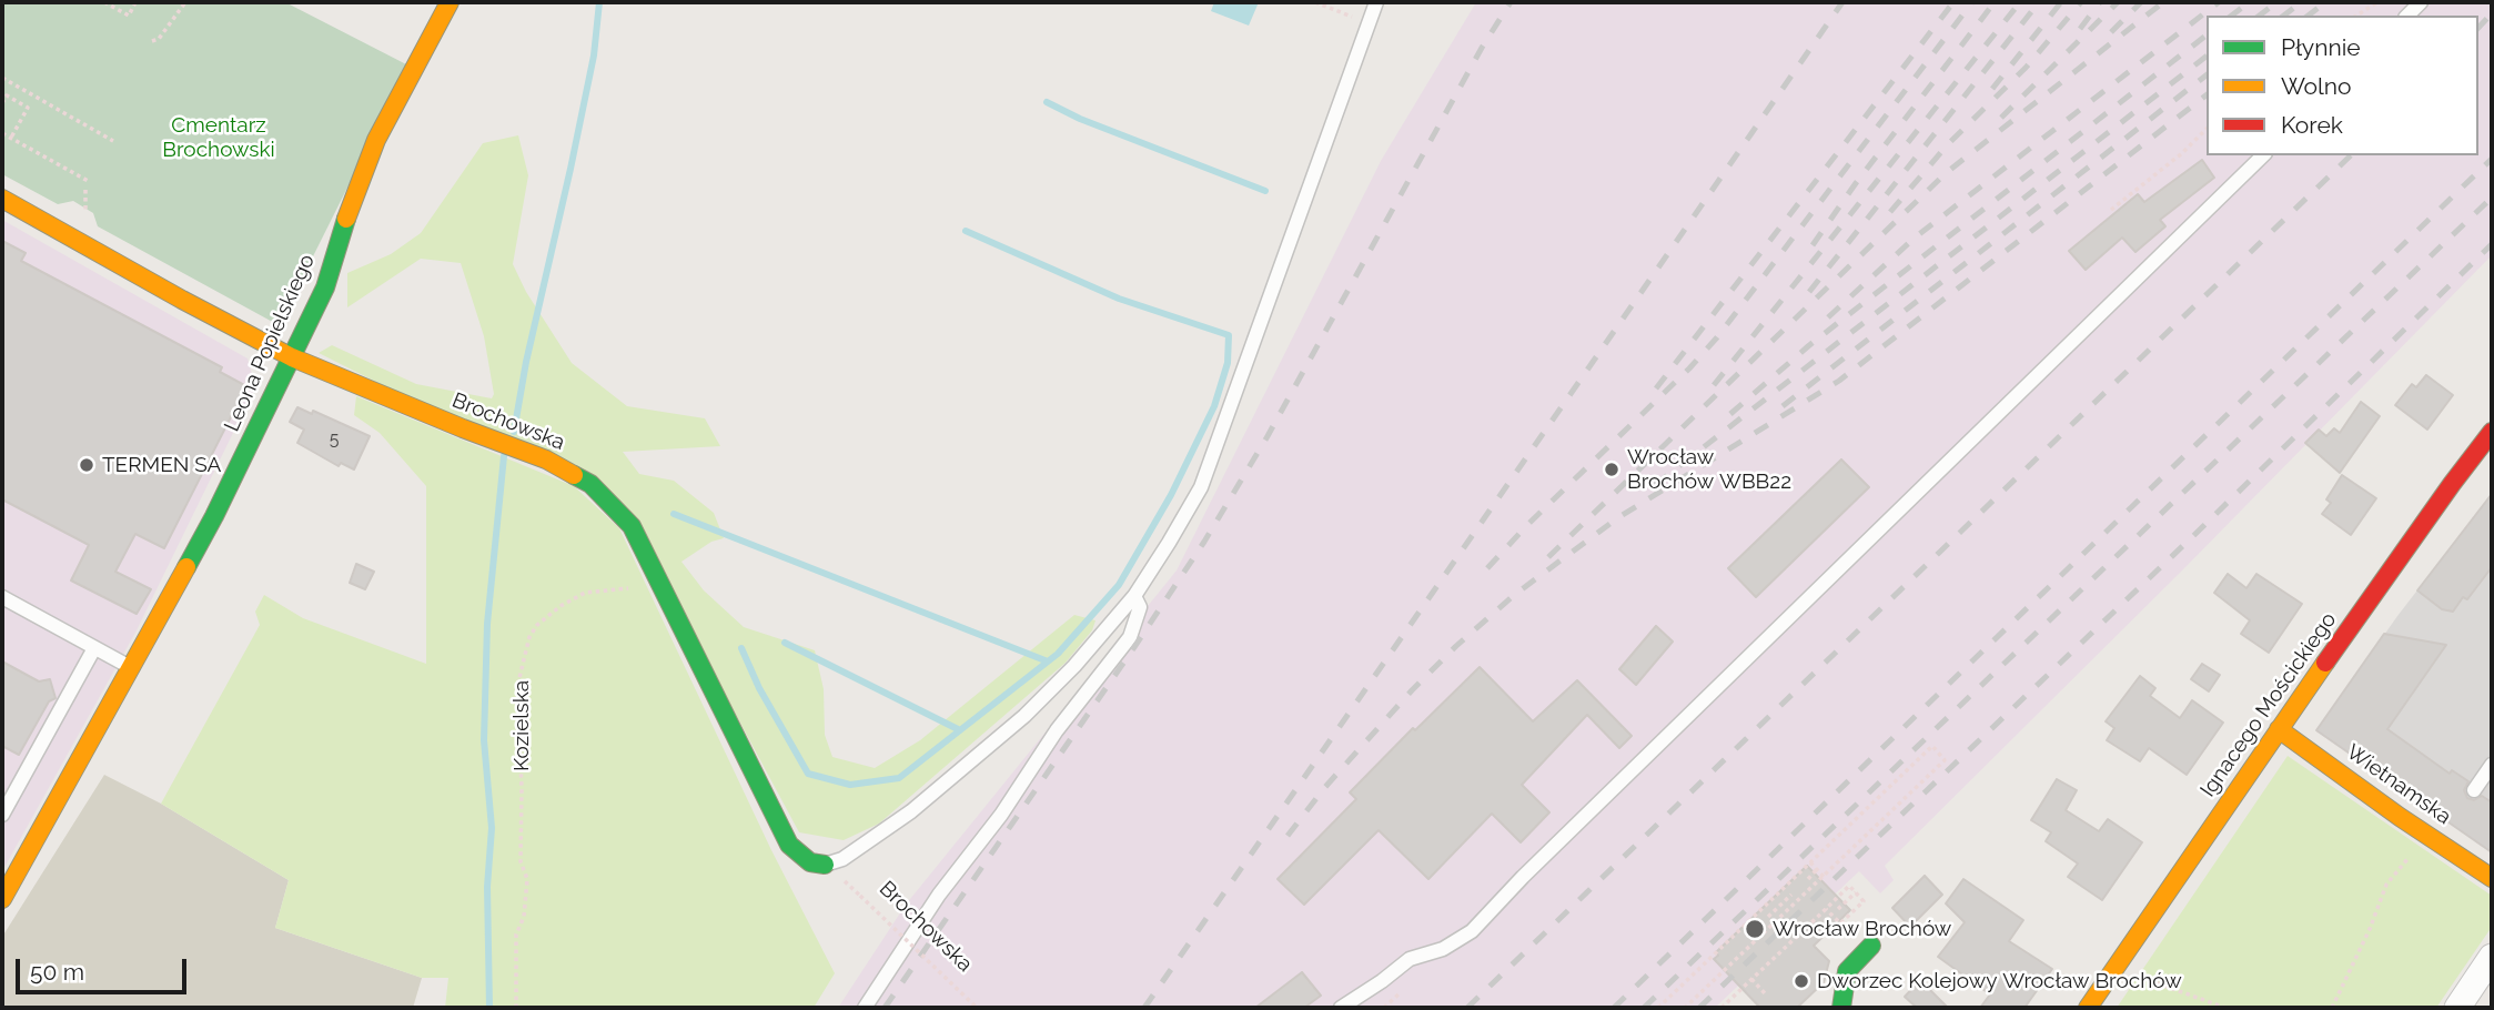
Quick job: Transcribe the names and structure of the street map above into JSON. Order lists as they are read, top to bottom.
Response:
{
  "streets": {
    "street": [
      "Leona Popielskiego",
      "Brochowska",
      "Ignacego Mościckiego",
      "Wietnamska"
    ],
    "path": ["Kozielska"]
  },
  "crossings": [
    ["Leona Popielskiego", "Brochowska"],
    ["Brochowska", "Kozielska"],
    ["Ignacego Mościckiego", "Wietnamska"]
  ],
  "parks": ["Cmentarz Brochowski"],
  "places": [
    "TERMEN SA",
    "Wrocław Brochów WBB22",
    "Wrocław Brochów",
    "Dworzec Kolejowy Wrocław Brochów"
  ],
  "house_numbers": ["5"],
  "legend": ["Płynnie", "Wolno", "Korek"],
  "scale_bar": "50 m"
}
